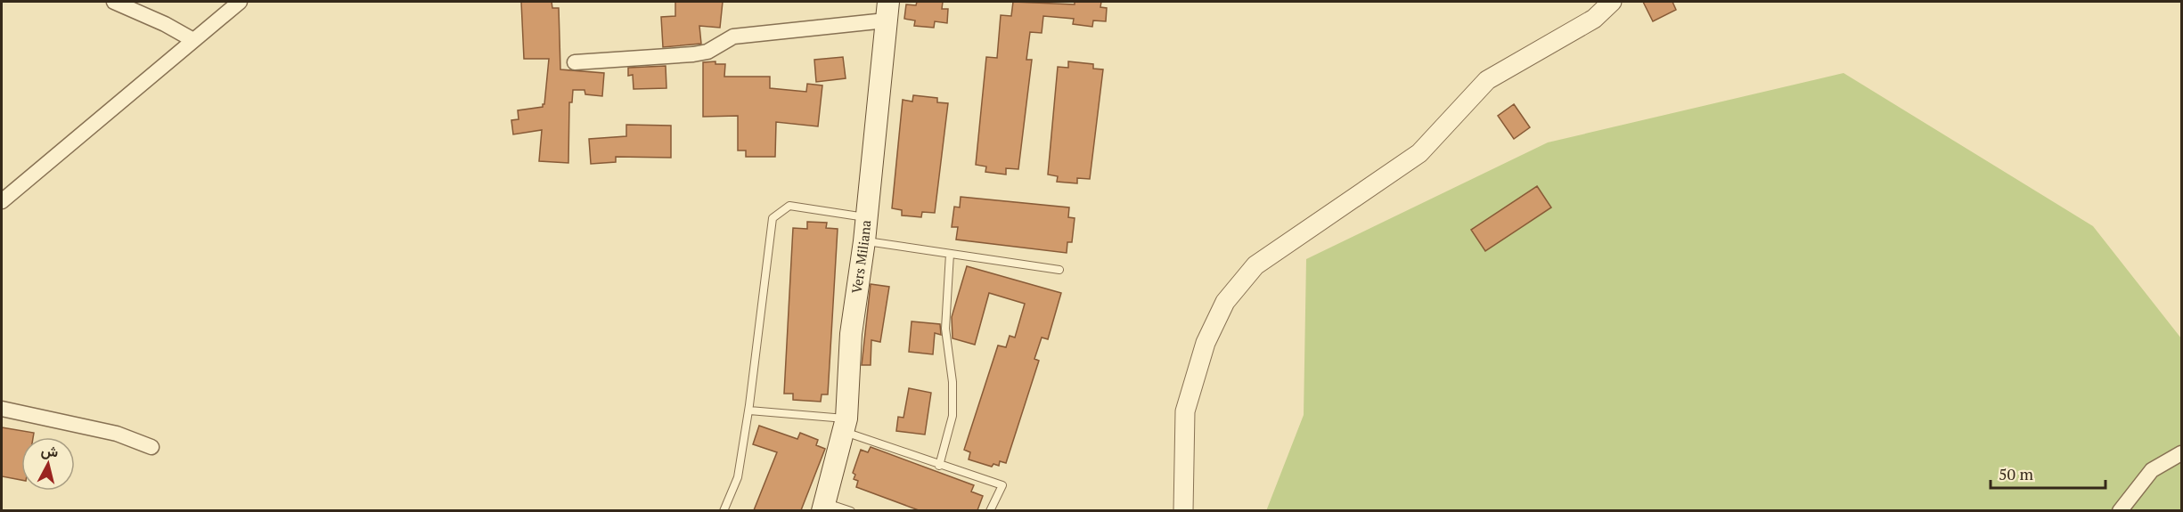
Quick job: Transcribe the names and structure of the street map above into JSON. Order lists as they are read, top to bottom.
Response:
{
  "streets": {
    "main road": ["Vers Miliana"]
  },
  "scale_bar": "50 m",
  "north": "top"
}
